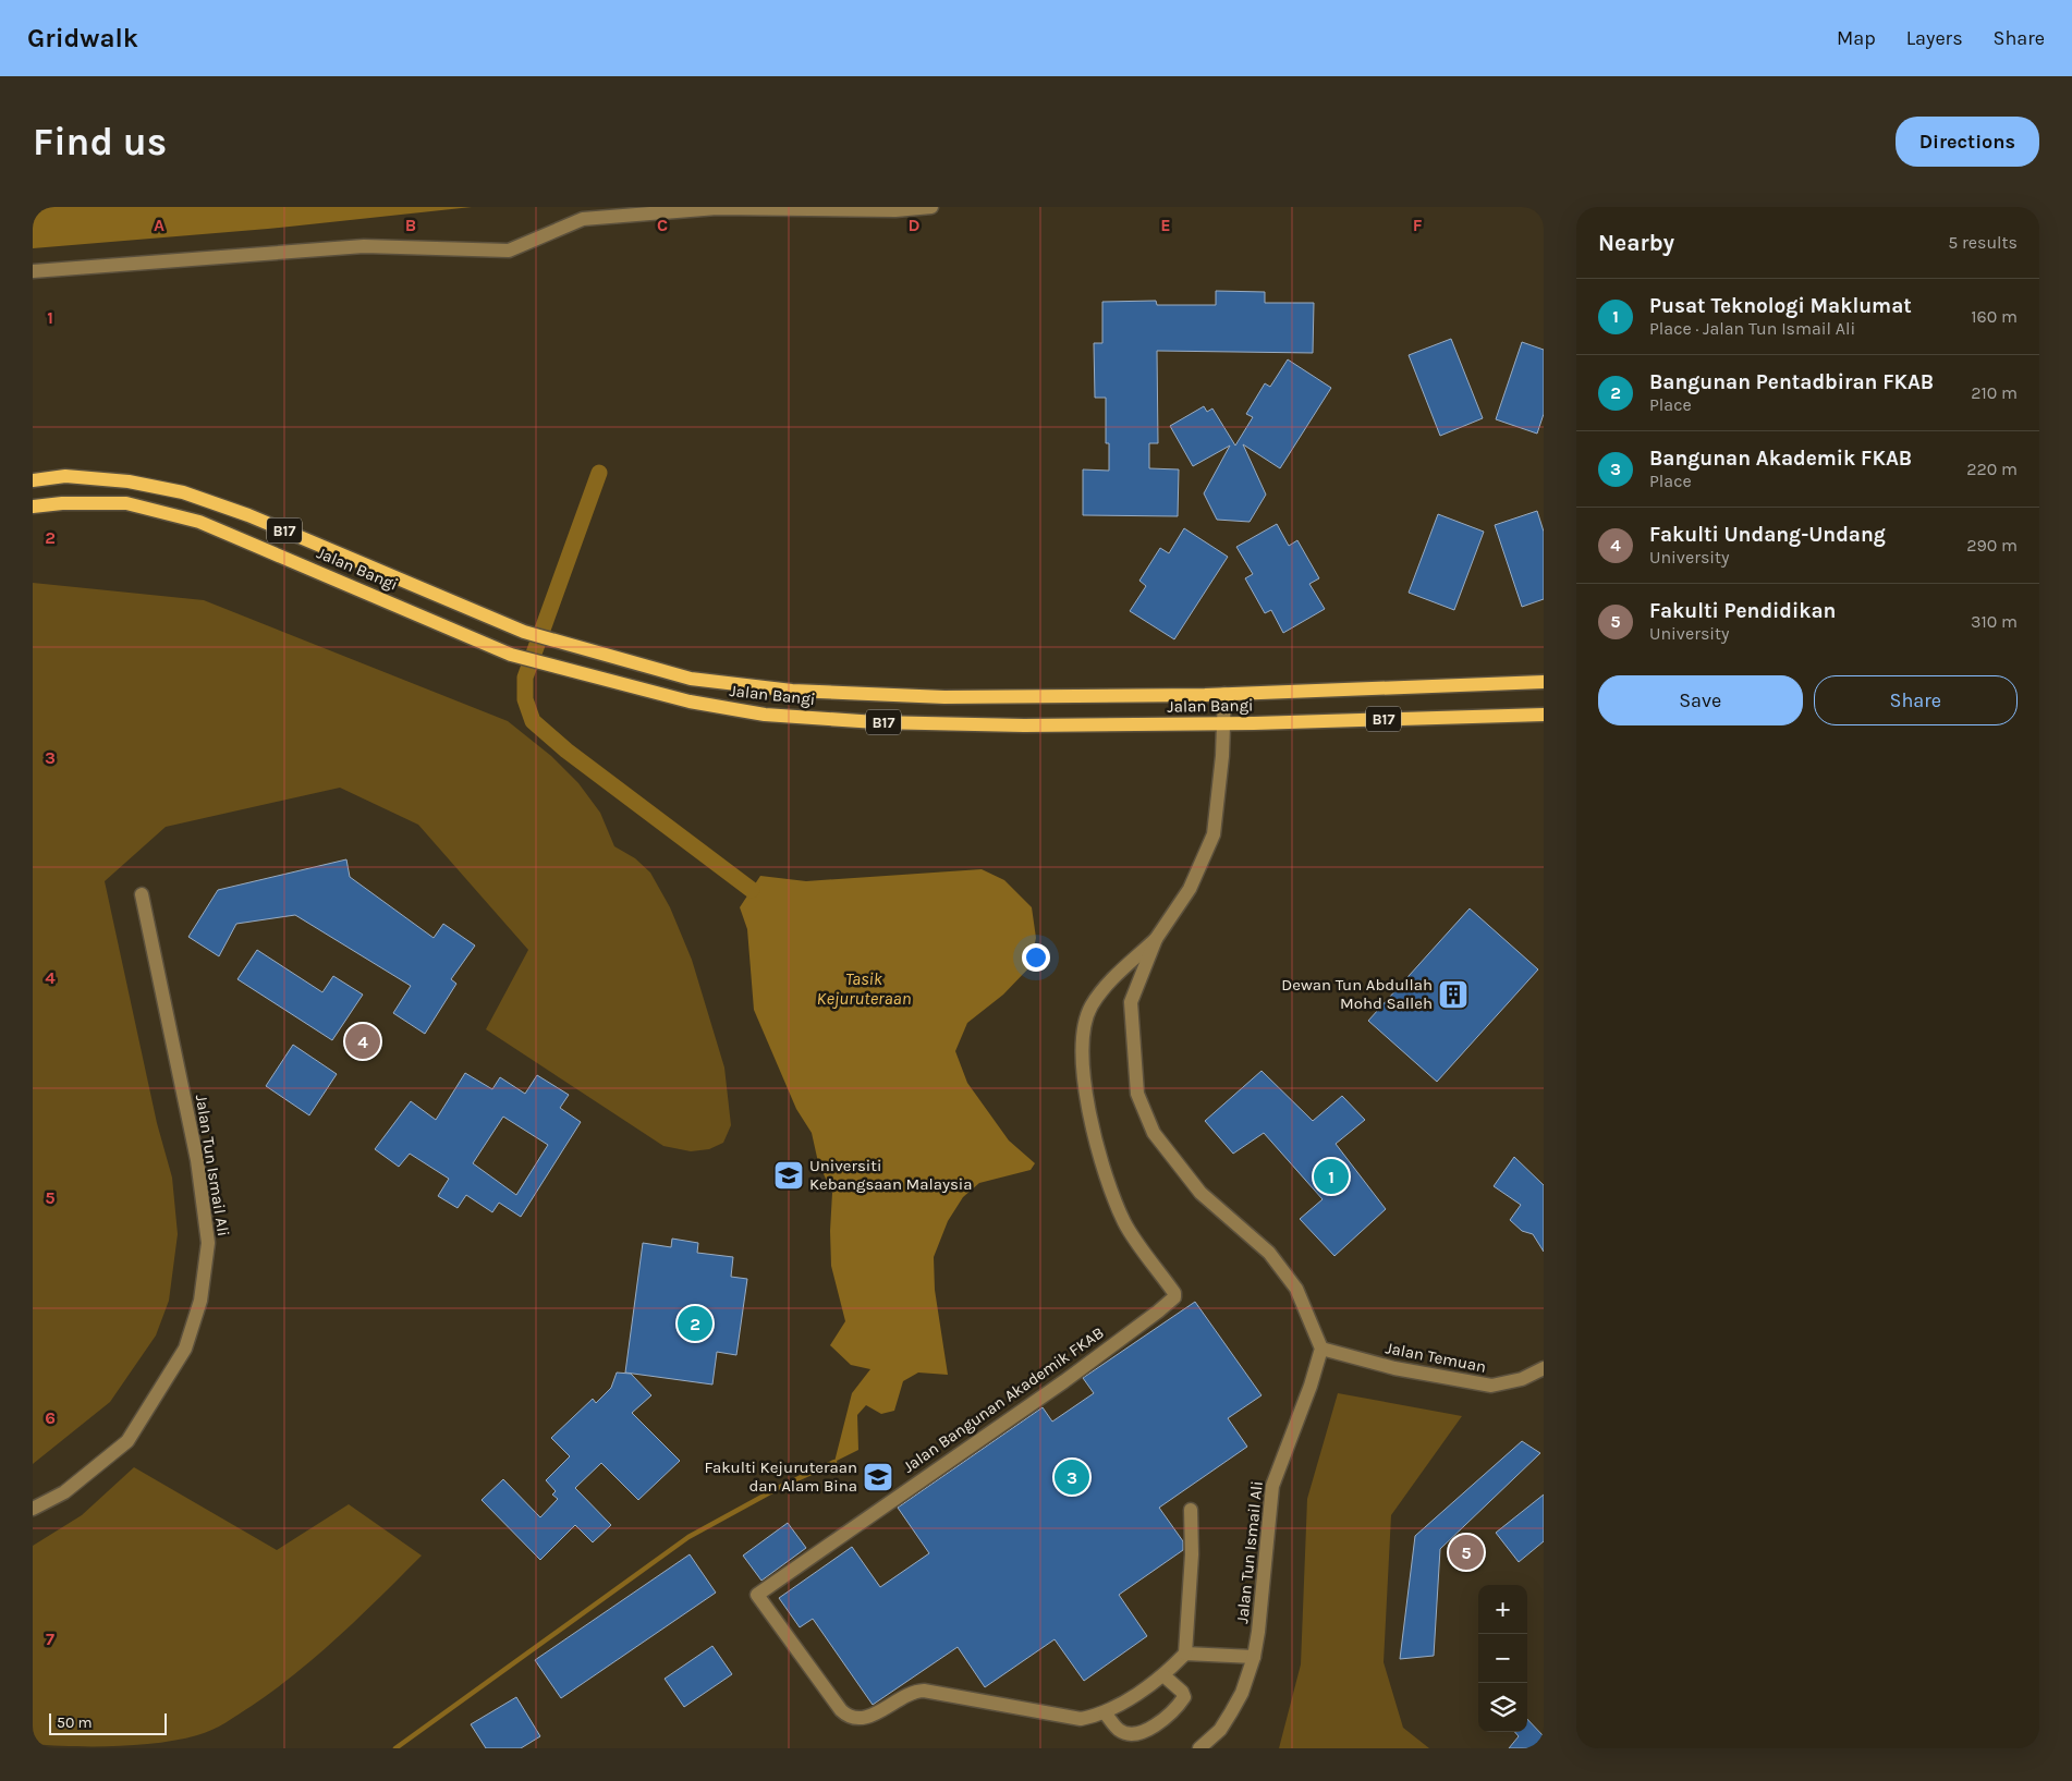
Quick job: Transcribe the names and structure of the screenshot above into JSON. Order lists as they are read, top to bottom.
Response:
{
  "streets": {
    "main road": ["B17", "Jalan Bangi"],
    "street": ["Jalan Tun Ismail Ali", "Jalan Temuan", "Jalan Bangunan Akademik FKAB"]
  },
  "crossings": [
    ["Jalan Tun Ismail Ali", "Jalan Temuan"]
  ],
  "water": ["Tasik Kejuruteraan"],
  "places": {
    "building": ["Dewan Tun Abdullah Mohd Salleh"],
    "school or university": ["Universiti Kebangsaan Malaysia", "Fakulti Kejuruteraan dan Alam Bina"]
  },
  "scale_bar": "50 m",
  "page": {
    "header": "Gridwalk",
    "nav": ["Map", "Layers", "Share"],
    "buttons": [
      "Directions",
      ["Save", "Share"]
    ],
    "title": "Find us",
    "heading": ["Nearby", "5 results"],
    "list": [
      {
        "mark": "1",
        "name": "Pusat Teknologi Maklumat",
        "note": "Place · Jalan Tun Ismail Ali",
        "value": "160 m"
      },
      {
        "mark": "2",
        "name": "Bangunan Pentadbiran FKAB",
        "note": "Place",
        "value": "210 m"
      },
      {
        "mark": "3",
        "name": "Bangunan Akademik FKAB",
        "note": "Place",
        "value": "220 m"
      },
      {
        "mark": "4",
        "name": "Fakulti Undang-Undang",
        "note": "University",
        "value": "290 m"
      },
      {
        "mark": "5",
        "name": "Fakulti Pendidikan",
        "note": "University",
        "value": "310 m"
      }
    ],
    "pins": [
      "4",
      "1",
      "2",
      "3",
      "5"
    ],
    "map_buttons": ["+", "−"],
    "scale": "50 m"
  },
  "grid": {
    "columns": [
      "A",
      "B",
      "C",
      "D",
      "E",
      "F"
    ],
    "rows": [
      "1",
      "2",
      "3",
      "4",
      "5",
      "6",
      "7"
    ]
  }
}
